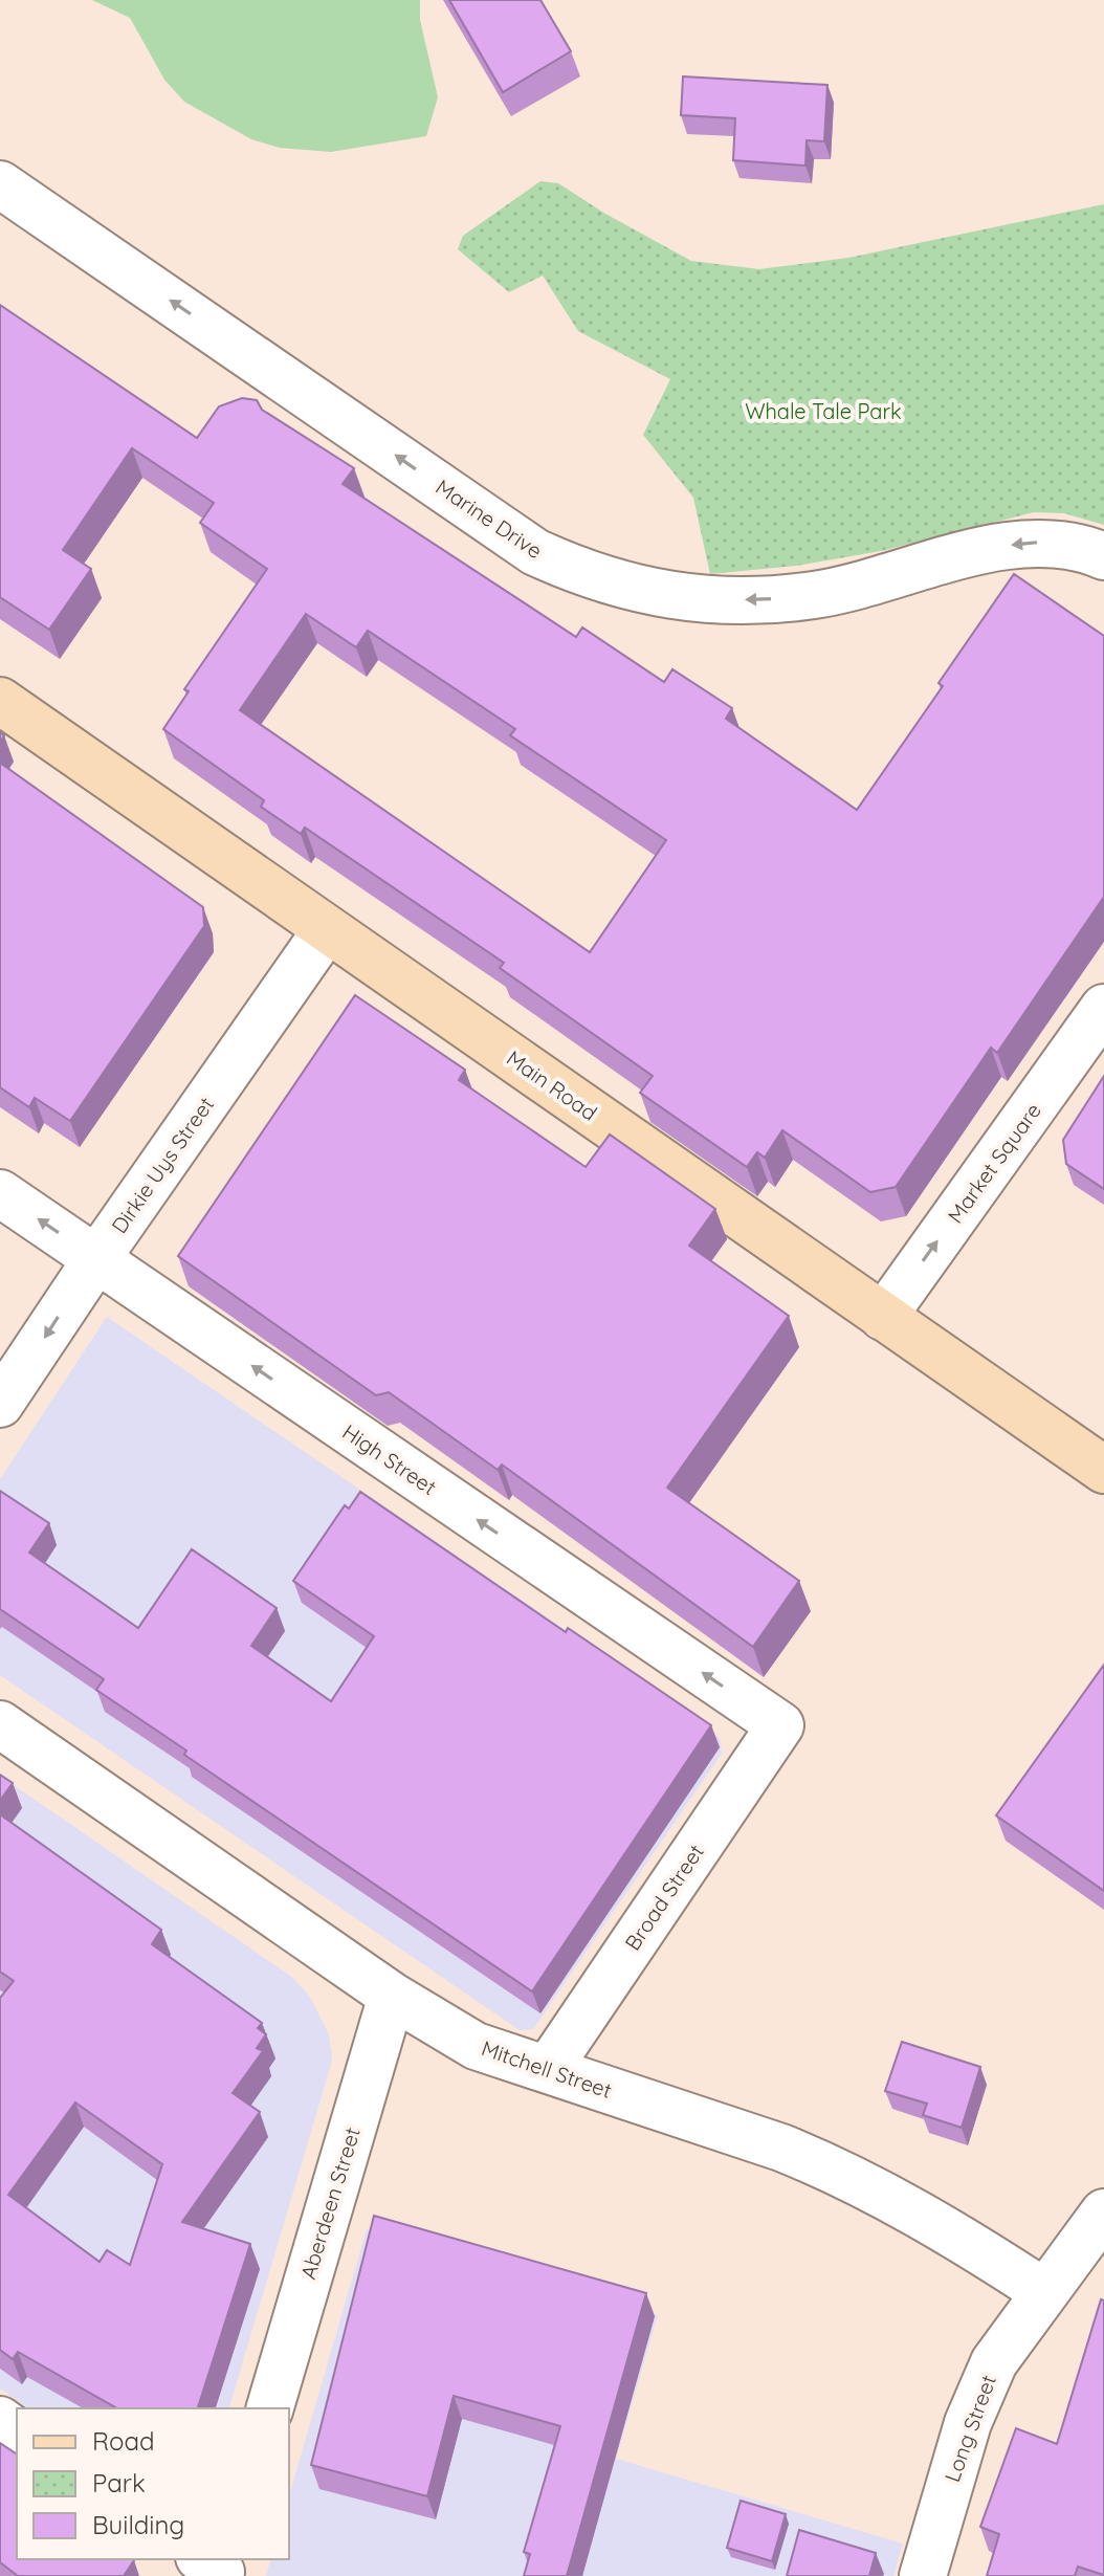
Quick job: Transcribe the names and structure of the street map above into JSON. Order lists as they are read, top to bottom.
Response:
{
  "streets": {
    "main road": ["Main Road"],
    "street": [
      "Marine Drive",
      "Market Square",
      "Dirkie Uys Street",
      "High Street",
      "Broad Street",
      "Mitchell Street",
      "Aberdeen Street",
      "Long Street"
    ]
  },
  "crossings": [
    ["Main Road", "Market Square"],
    ["Main Road", "Dirkie Uys Street"],
    ["Dirkie Uys Street", "High Street"],
    ["High Street", "Broad Street"],
    ["Broad Street", "Mitchell Street"],
    ["Mitchell Street", "Aberdeen Street"],
    ["Mitchell Street", "Long Street"]
  ],
  "one_way": ["Marine Drive", "Market Square", "High Street"],
  "parks": ["Whale Tale Park"],
  "legend": ["Road", "Park", "Building"]
}
